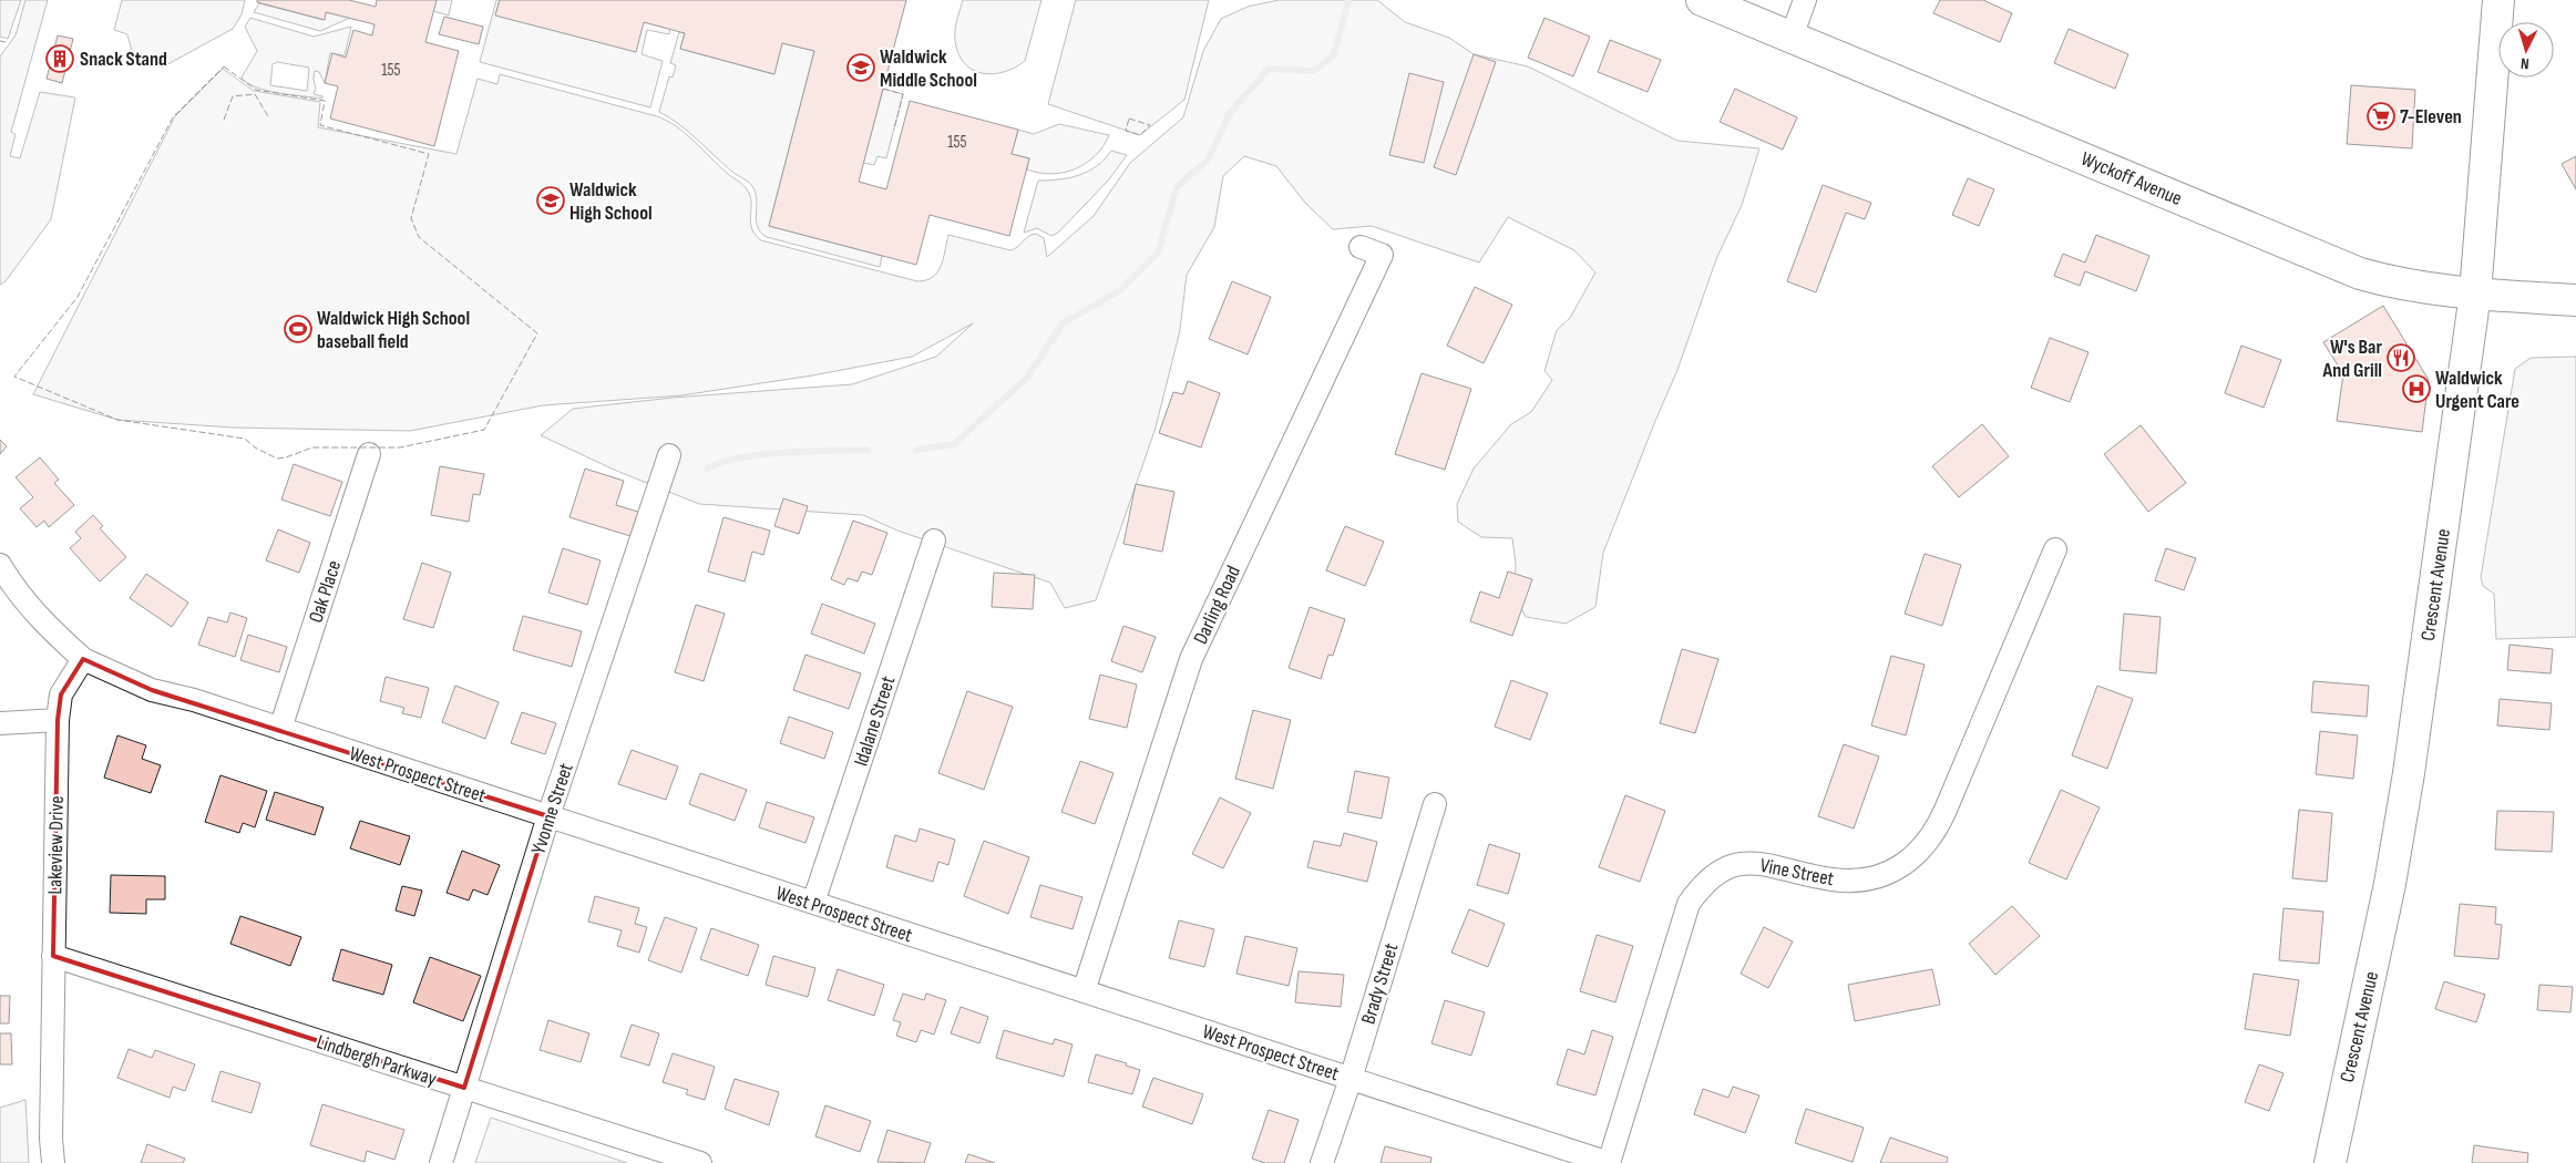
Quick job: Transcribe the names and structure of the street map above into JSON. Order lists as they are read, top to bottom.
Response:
{
  "streets": {
    "main road": ["Wyckoff Avenue", "Crescent Avenue"],
    "street": [
      "Oak Place",
      "Darling Road",
      "Idalane Street",
      "West Prospect Street",
      "Yvonne Street",
      "Lakeview Drive",
      "Vine Street",
      "Brady Street",
      "Lindbergh Parkway"
    ]
  },
  "crossings": [
    ["Wyckoff Avenue", "Crescent Avenue"],
    ["Oak Place", "West Prospect Street"],
    ["Darling Road", "West Prospect Street"],
    ["Idalane Street", "West Prospect Street"],
    ["West Prospect Street", "Yvonne Street"],
    ["West Prospect Street", "Lakeview Drive"],
    ["West Prospect Street", "Vine Street"],
    ["West Prospect Street", "Brady Street"],
    ["Yvonne Street", "Lindbergh Parkway"],
    ["Lakeview Drive", "Lindbergh Parkway"]
  ],
  "places": {
    "building": ["Snack Stand"],
    "school or university": ["Waldwick Middle School", "Waldwick High School"],
    "supermarket": ["7-Eleven"],
    "sports": ["Waldwick High School baseball field"],
    "restaurant": ["W's Bar And Grill"],
    "hospital": ["Waldwick Urgent Care"]
  },
  "house_numbers": ["155", "155"],
  "north": "bottom"
}
